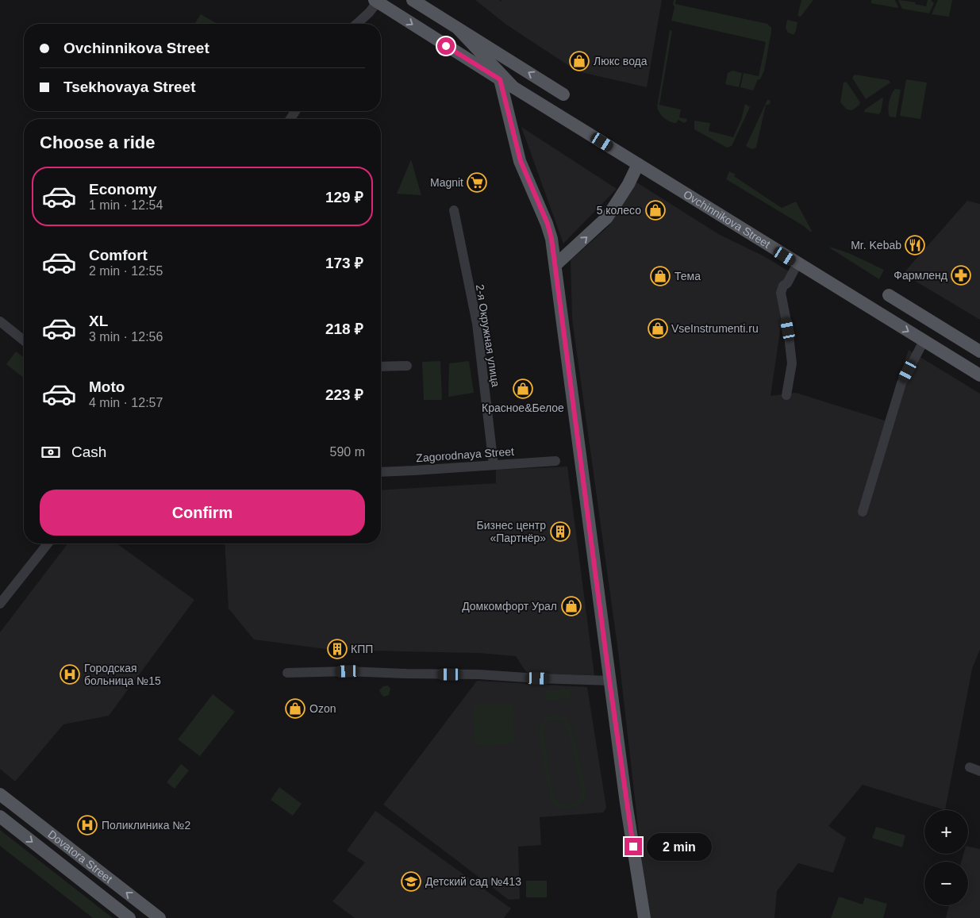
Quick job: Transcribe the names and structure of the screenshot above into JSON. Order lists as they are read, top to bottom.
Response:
{
  "streets": {
    "main road": ["Ovchinnikova Street", "Dovatora Street"],
    "street": ["2-я Окружная улица", "Zagorodnaya Street"]
  },
  "crossings": [
    ["2-я Окружная улица", "Zagorodnaya Street"]
  ],
  "places": {
    "shop": [
      "Люкс вода",
      "5 колесо",
      "Тема",
      "VseInstrumenti.ru",
      "Красное&Белое",
      "Домкомфорт Урал",
      "Ozon"
    ],
    "supermarket": ["Magnit"],
    "restaurant": ["Mr. Kebab"],
    "pharmacy": ["Фармленд"],
    "building": ["Бизнес центр «Партнёр»", "КПП"],
    "hospital": ["Городская больница №15", "Поликлиника №2"],
    "school or university": ["Детский сад №413"]
  },
  "page": {
    "banner": ["Ovchinnikova Street", "Tsekhovaya Street"],
    "heading": "Choose a ride",
    "list": [
      {
        "name": "Economy",
        "note": "1 min · 12:54",
        "value": "129 ₽"
      },
      {
        "name": "Comfort",
        "note": "2 min · 12:55",
        "value": "173 ₽"
      },
      {
        "name": "XL",
        "note": "3 min · 12:56",
        "value": "218 ₽"
      },
      {
        "name": "Moto",
        "note": "4 min · 12:57",
        "value": "223 ₽"
      }
    ],
    "pay": ["Cash", "590 m"],
    "buttons": "Confirm",
    "map_buttons": ["+", "−"],
    "bubble": "2 min"
  }
}
